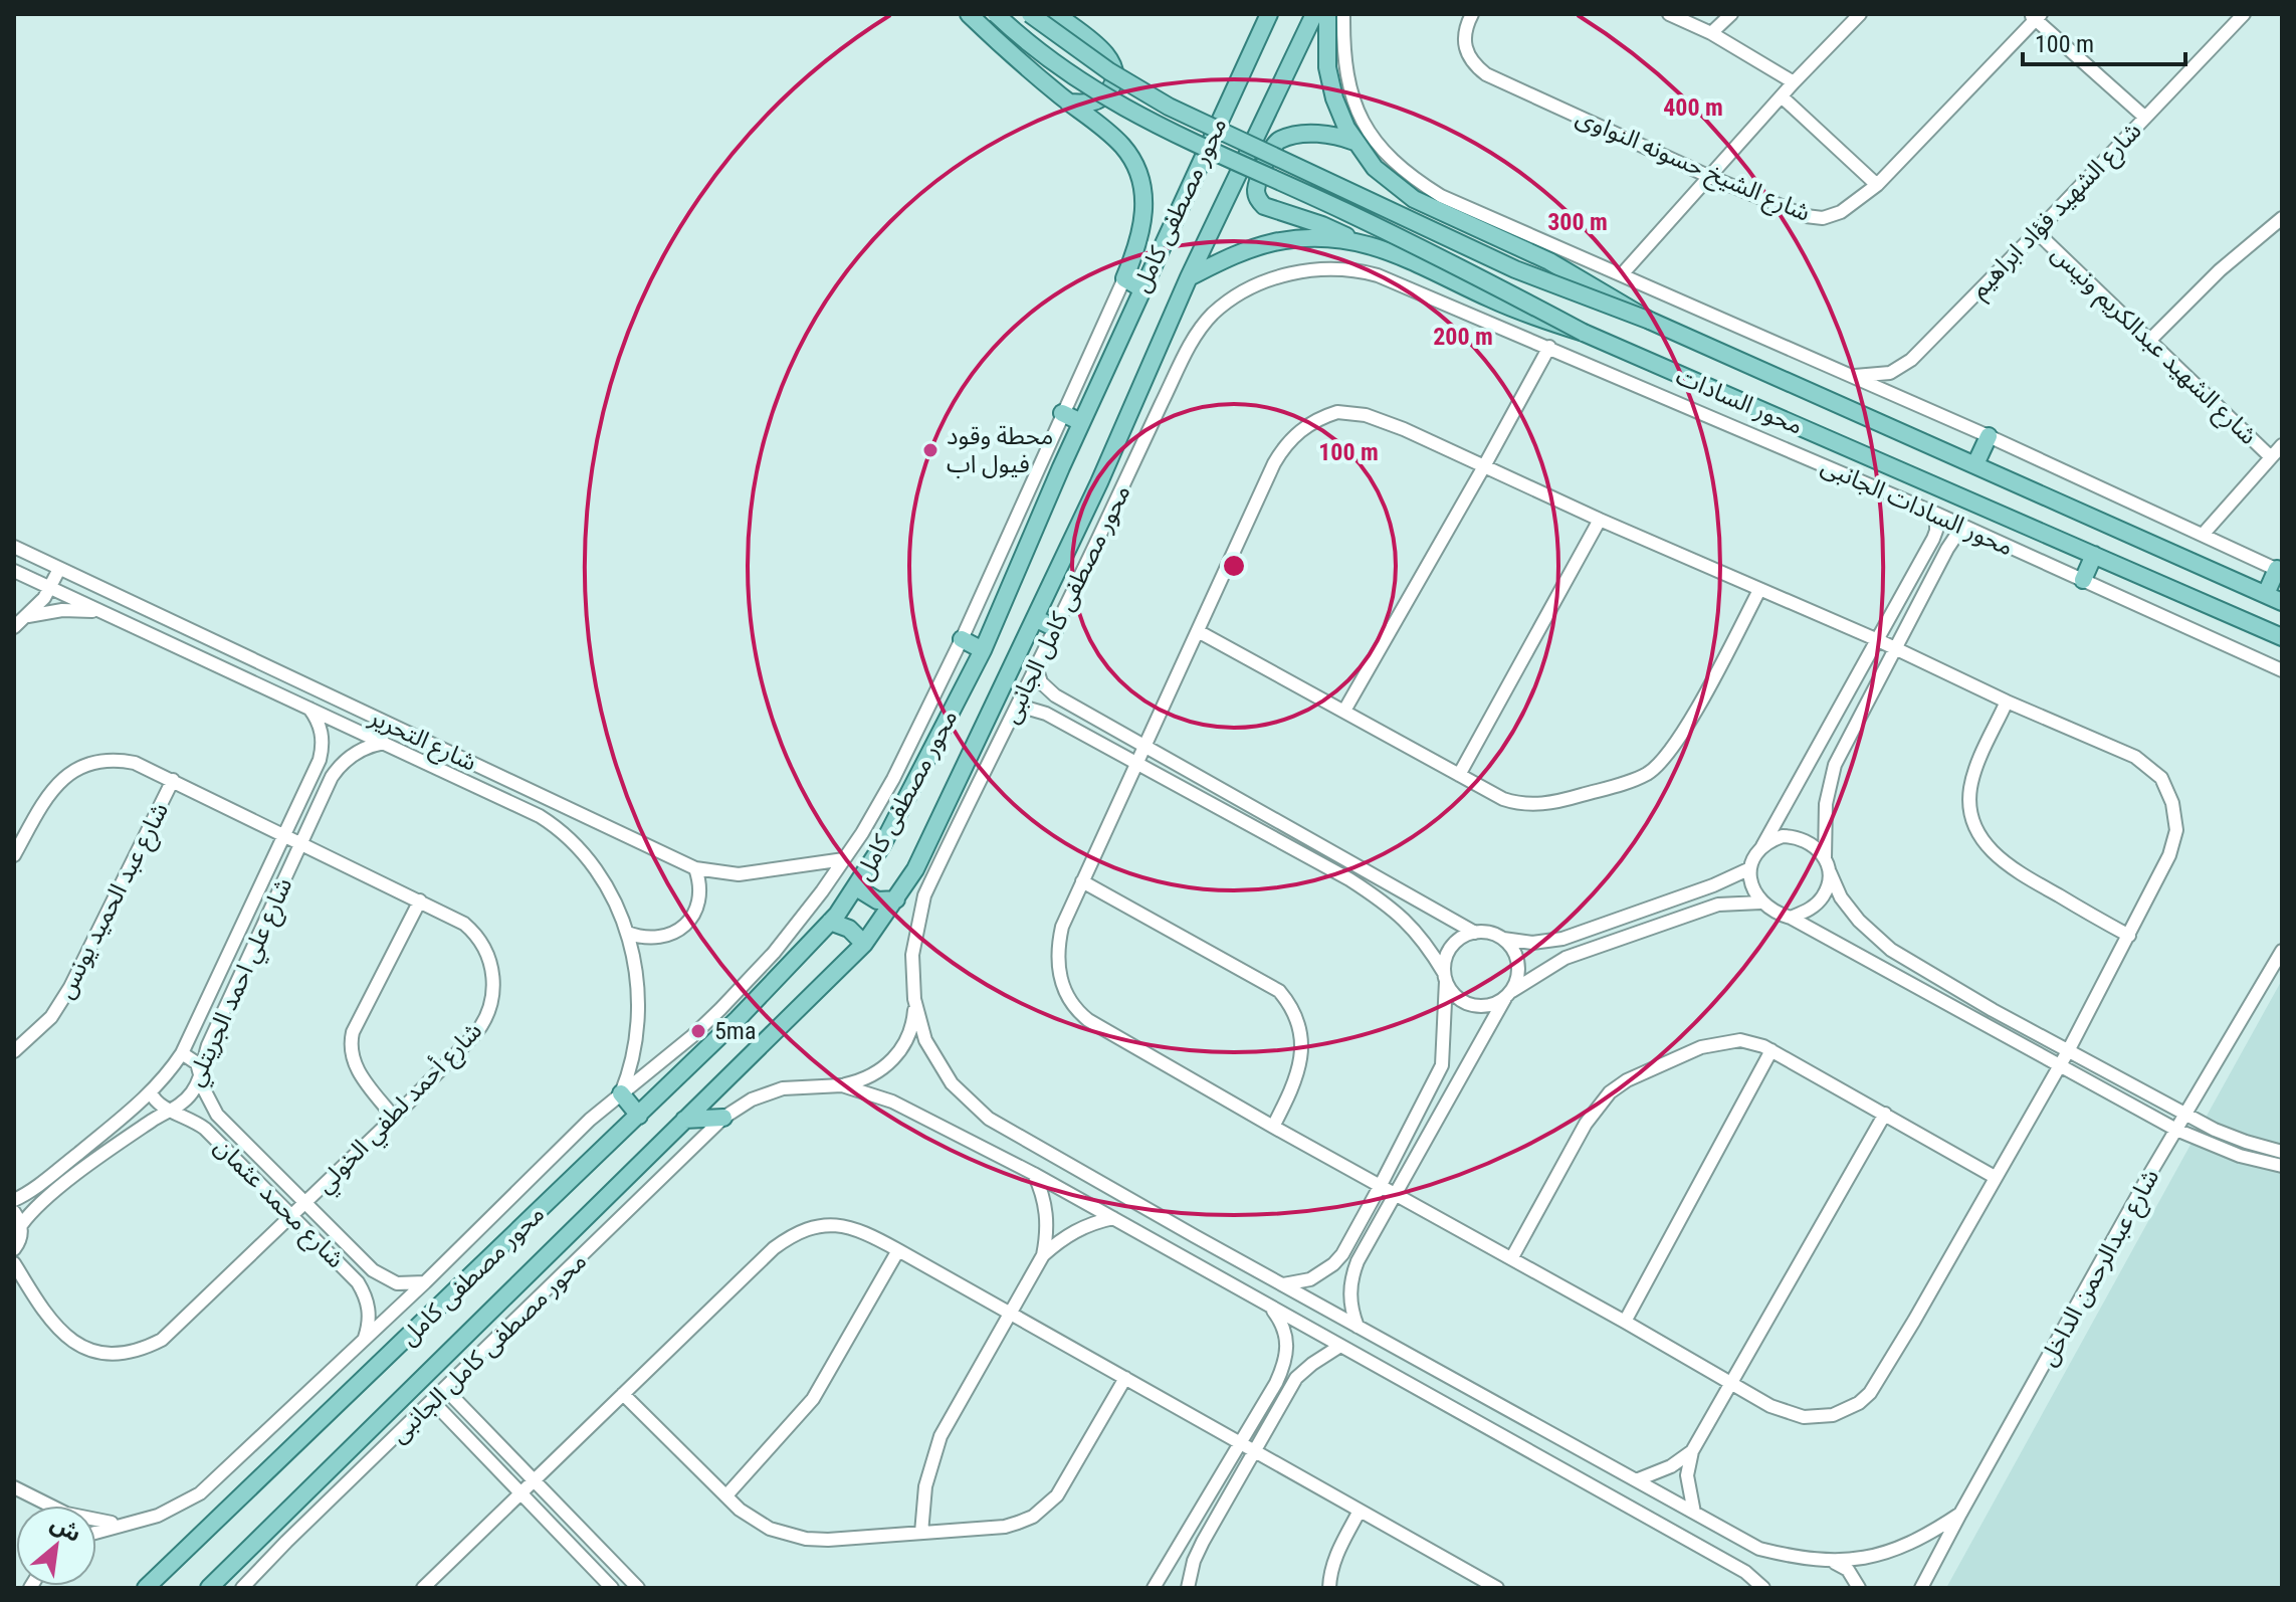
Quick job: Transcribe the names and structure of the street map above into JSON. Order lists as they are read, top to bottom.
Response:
{
  "streets": {
    "main road": ["محور مصطفى كامل", "محور السادات"],
    "street": [
      "شارع الشيخ حسونه النواوى",
      "شارع الشهيد فؤاد ابراهيم",
      "شارع الشهيد عبدالكريم ونيس",
      "محور السادات الجانبى",
      "محور مصطفى كامل الجانبى",
      "شارع التحرير",
      "شارع عبد الحميد يونس",
      "شارع علي احمد الجريتلي",
      "شارع أحمد لطفي الخولي",
      "شارع محمد عثمان",
      "شارع عبدالرحمن الداخل"
    ]
  },
  "crossings": [
    ["محور مصطفى كامل", "محور السادات"],
    ["شارع الشهيد فؤاد ابراهيم", "شارع الشهيد عبدالكريم ونيس"],
    ["محور السادات الجانبى", "محور مصطفى كامل الجانبى"],
    ["شارع التحرير", "شارع علي احمد الجريتلي"],
    ["شارع عبد الحميد يونس", "شارع أحمد لطفي الخولي"],
    ["شارع علي احمد الجريتلي", "شارع أحمد لطفي الخولي"],
    ["شارع علي احمد الجريتلي", "شارع محمد عثمان"],
    ["شارع أحمد لطفي الخولي", "شارع محمد عثمان"]
  ],
  "places": ["محطة وقود فيول اب", "5ma"],
  "scale_bar": "100 m",
  "north": "top right",
  "rings": [
    "400 m",
    "300 m",
    "200 m",
    "100 m"
  ]
}
